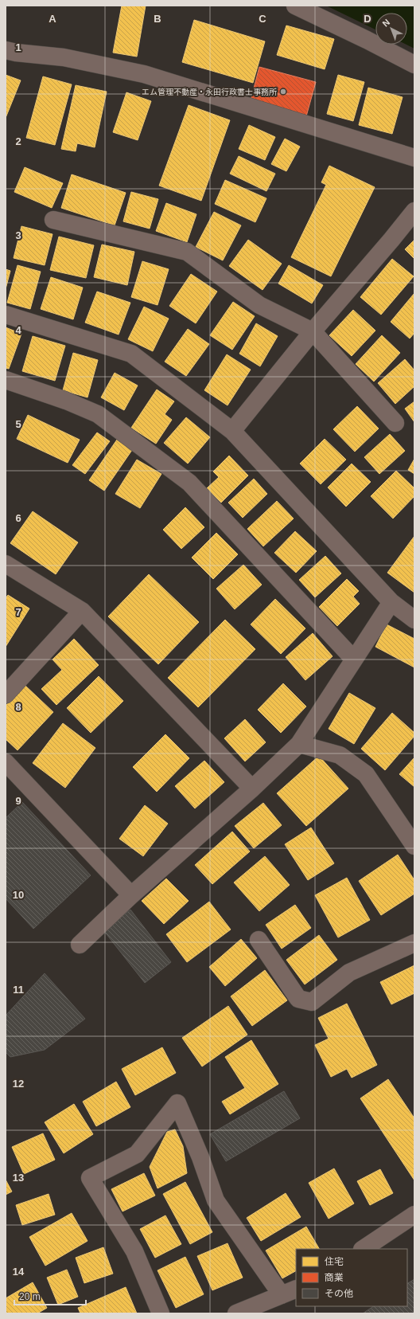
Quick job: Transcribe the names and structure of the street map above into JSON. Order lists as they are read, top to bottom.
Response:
{
  "places": ["エム管理不動産・永田行政書士事務所"],
  "legend": ["住宅", "商業", "その他"],
  "scale_bar": "20 m",
  "north": "top left",
  "grid": {
    "columns": [
      "A",
      "B",
      "C",
      "D"
    ],
    "rows": [
      "1",
      "2",
      "3",
      "4",
      "5",
      "6",
      "7",
      "8",
      "9",
      "10",
      "11",
      "12",
      "13",
      "14"
    ]
  }
}
